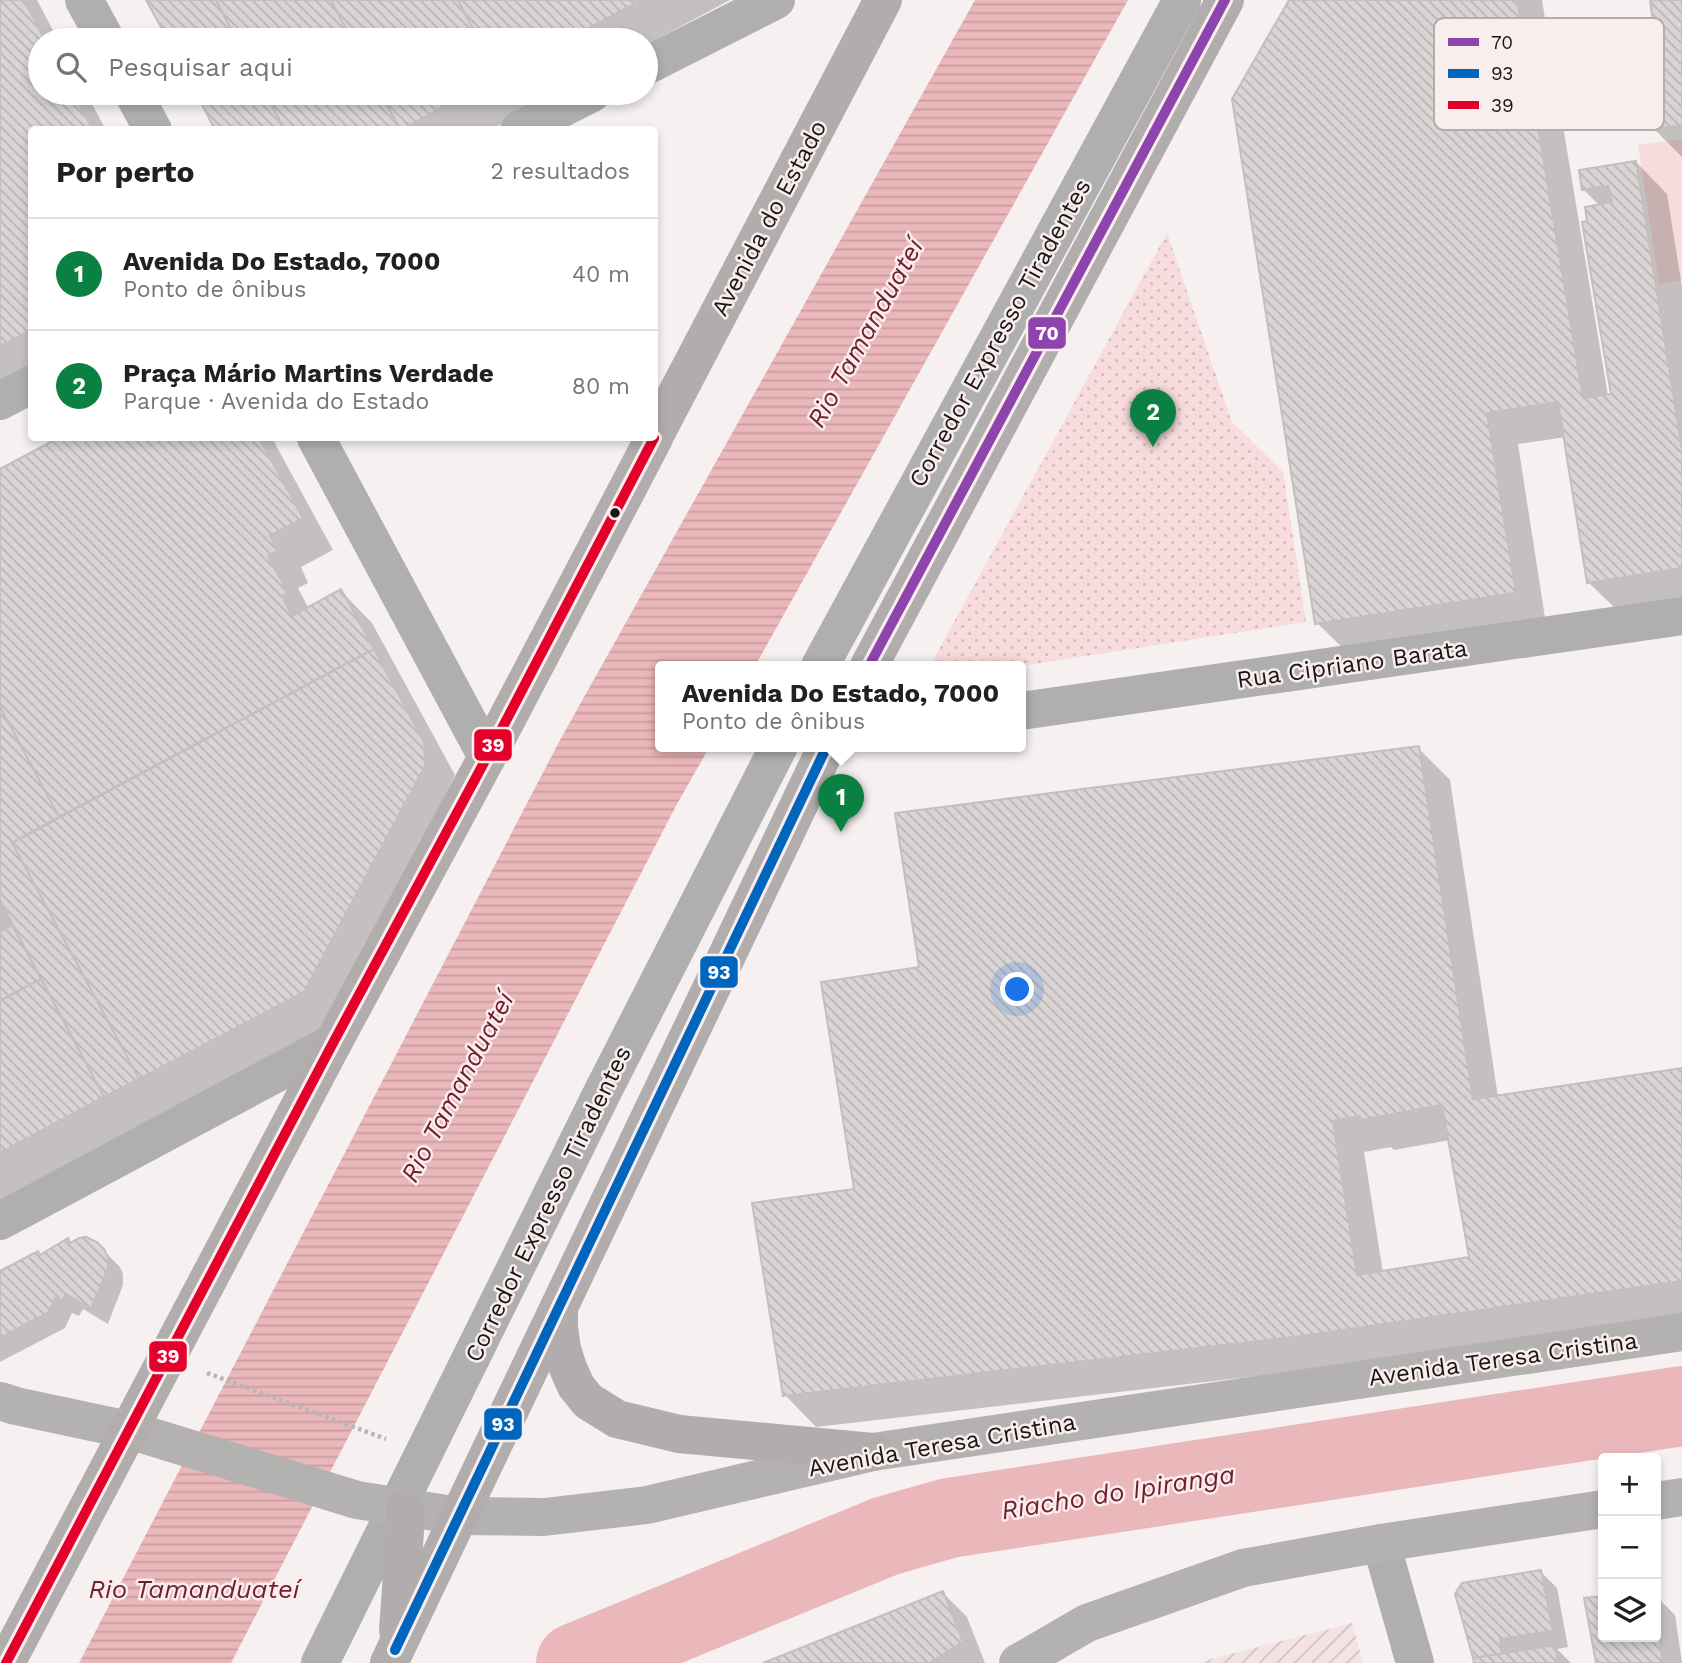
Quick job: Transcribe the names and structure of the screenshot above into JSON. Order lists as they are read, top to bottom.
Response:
{
  "streets": {
    "highway": ["Avenida do Estado"],
    "main road": ["Avenida Teresa Cristina"],
    "street": ["Corredor Expresso Tiradentes", "Rua Cipriano Barata"]
  },
  "crossings": [
    ["Avenida do Estado", "Avenida Teresa Cristina"]
  ],
  "water": ["Rio Tamanduateí", "Riacho do Ipiranga"],
  "lines": ["transit line 70", "transit line 39", "transit line 93"],
  "legend": ["70", "93", "39"],
  "page": {
    "search": "Pesquisar aqui",
    "heading": ["Por perto", "2 resultados"],
    "list": [
      {
        "mark": "1",
        "name": "Avenida Do Estado, 7000",
        "note": "Ponto de ônibus",
        "value": "40 m"
      },
      {
        "mark": "2",
        "name": "Praça Mário Martins Verdade",
        "note": "Parque · Avenida do Estado",
        "value": "80 m"
      }
    ],
    "pins": ["2", "1"],
    "popup": ["Avenida Do Estado, 7000", "Ponto de ônibus"],
    "map_buttons": ["+", "−"]
  }
}
